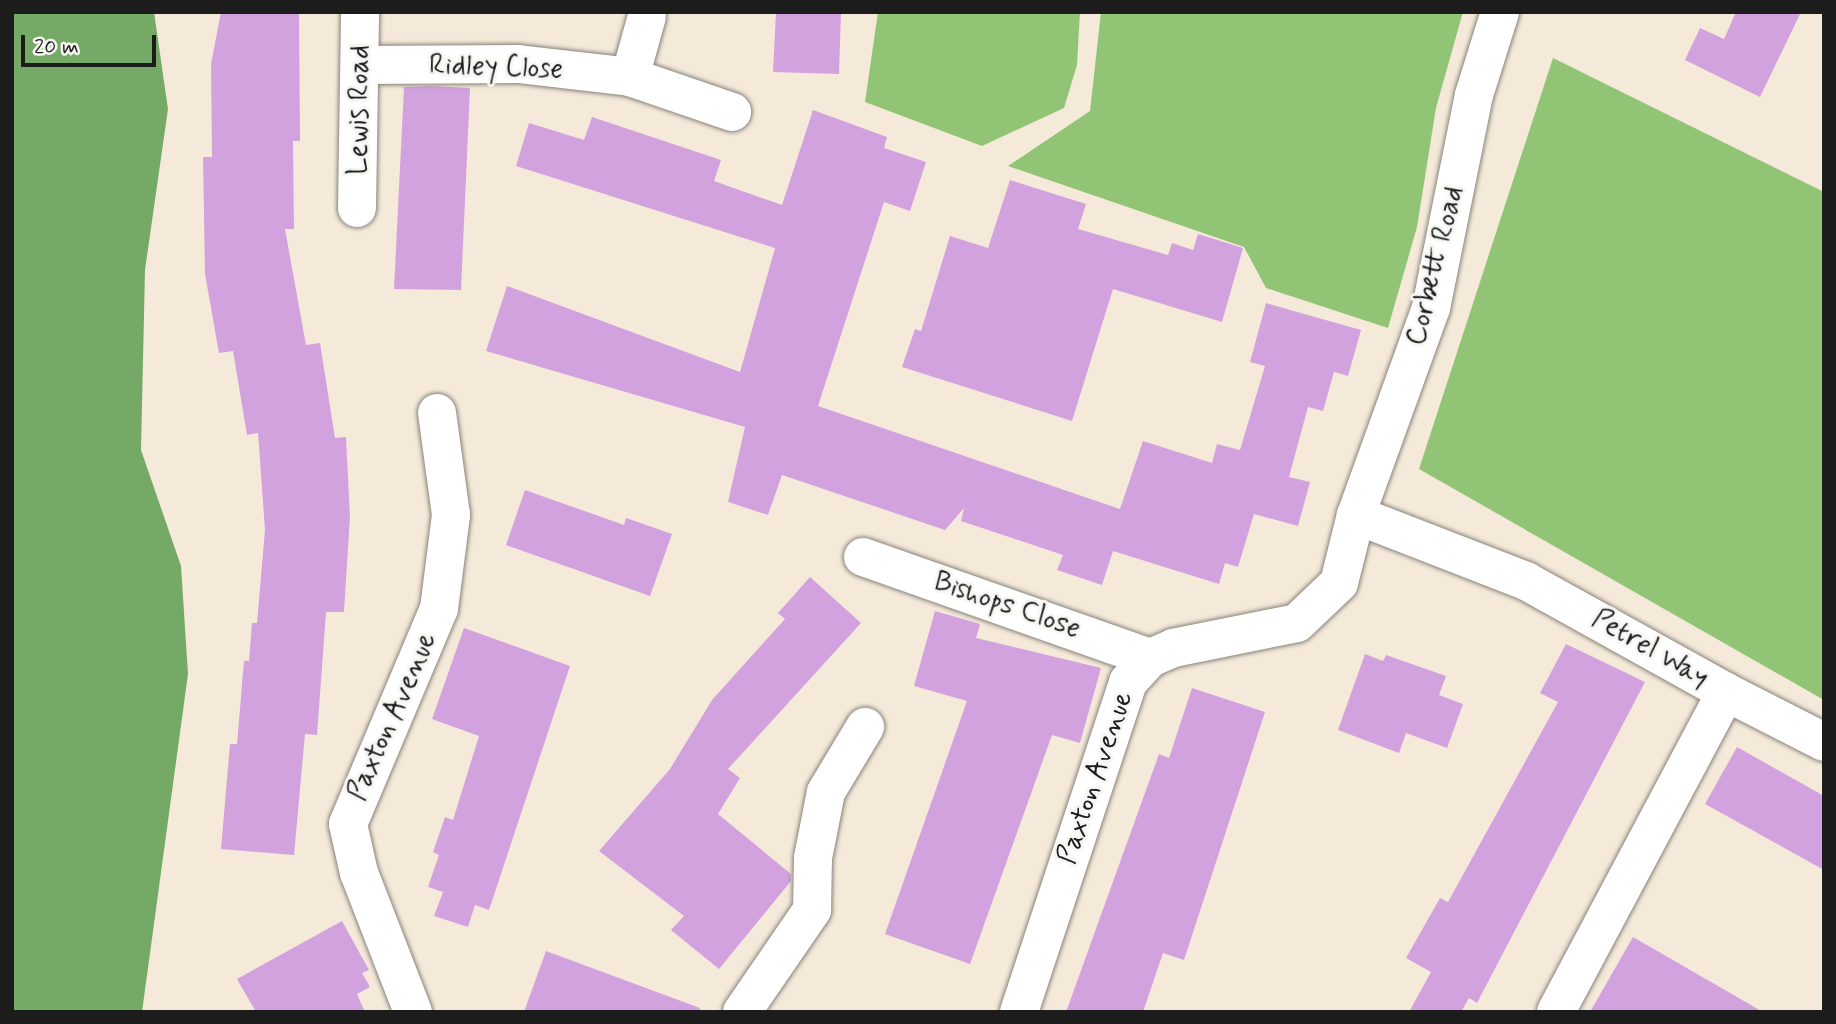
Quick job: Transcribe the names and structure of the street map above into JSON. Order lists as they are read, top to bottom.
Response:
{
  "streets": {
    "street": [
      "Ridley Close",
      "Lewis Road",
      "Corbett Road",
      "Bishops Close",
      "Petrel Way",
      "Paxton Avenue"
    ]
  },
  "crossings": [
    ["Ridley Close", "Lewis Road"],
    ["Corbett Road", "Petrel Way"],
    ["Bishops Close", "Paxton Avenue"]
  ],
  "scale_bar": "20 m"
}
